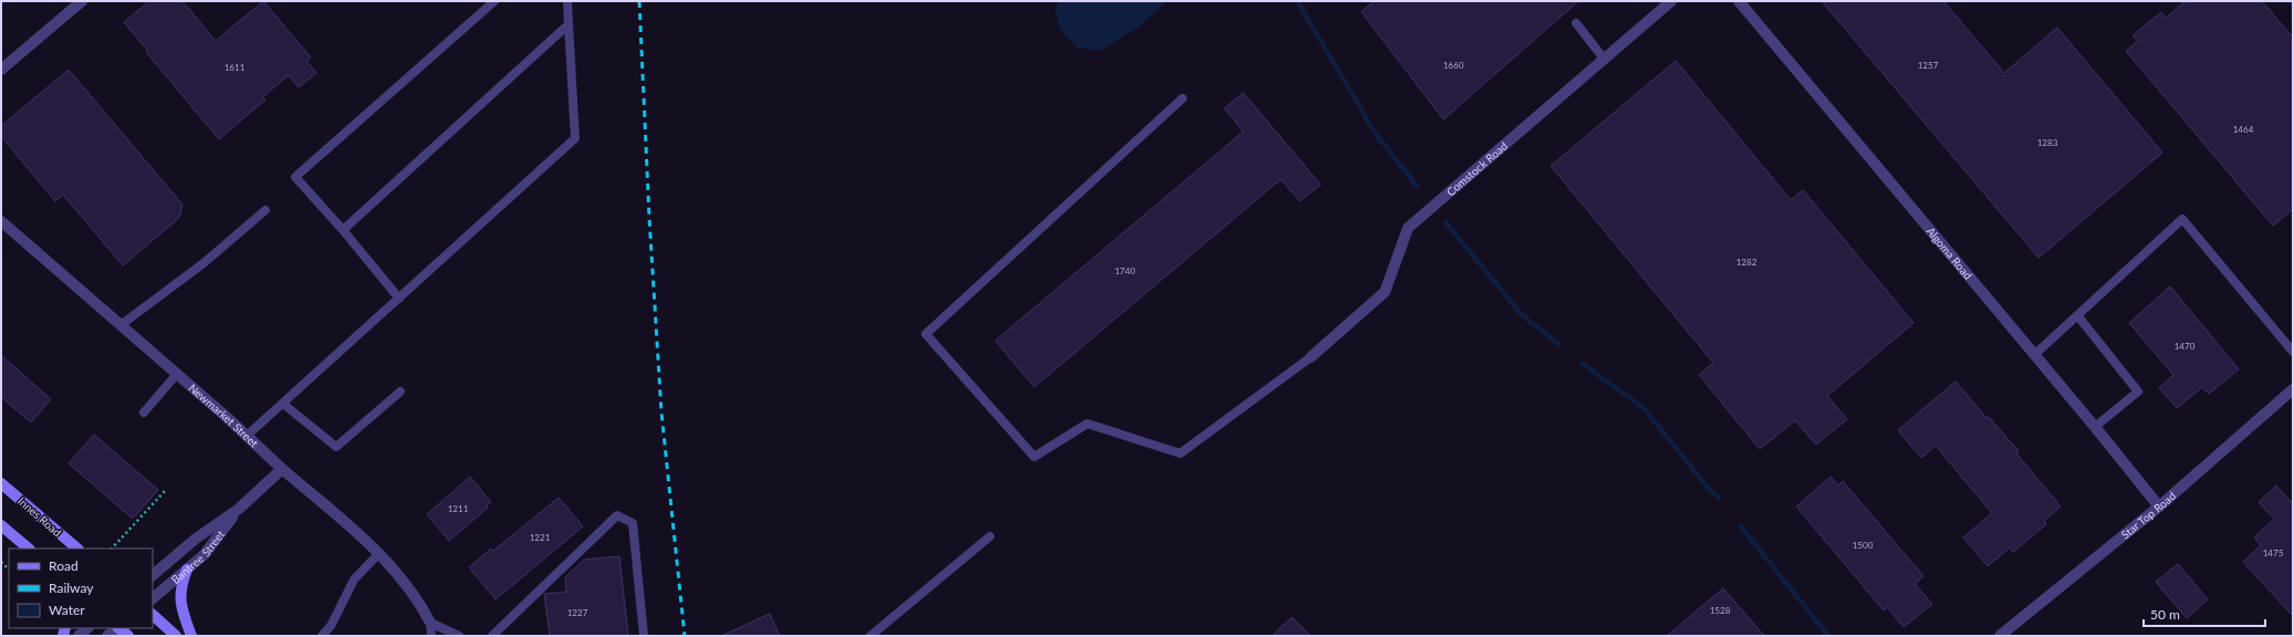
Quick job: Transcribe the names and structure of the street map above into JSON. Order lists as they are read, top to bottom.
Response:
{
  "streets": {
    "main road": ["Innes Road"],
    "street": [
      "Comstock Road",
      "Algoma Road",
      "Newmarket Street",
      "Star Top Road",
      "Bantree Street"
    ]
  },
  "crossings": [
    ["Algoma Road", "Star Top Road"],
    ["Newmarket Street", "Bantree Street"]
  ],
  "house_numbers": [
    "1660",
    "1257",
    "1611",
    "1464",
    "1283",
    "1282",
    "1740",
    "1470",
    "1211",
    "1221",
    "1500",
    "1475",
    "1528",
    "1227"
  ],
  "legend": ["Road", "Railway", "Water"],
  "scale_bar": "50 m"
}
